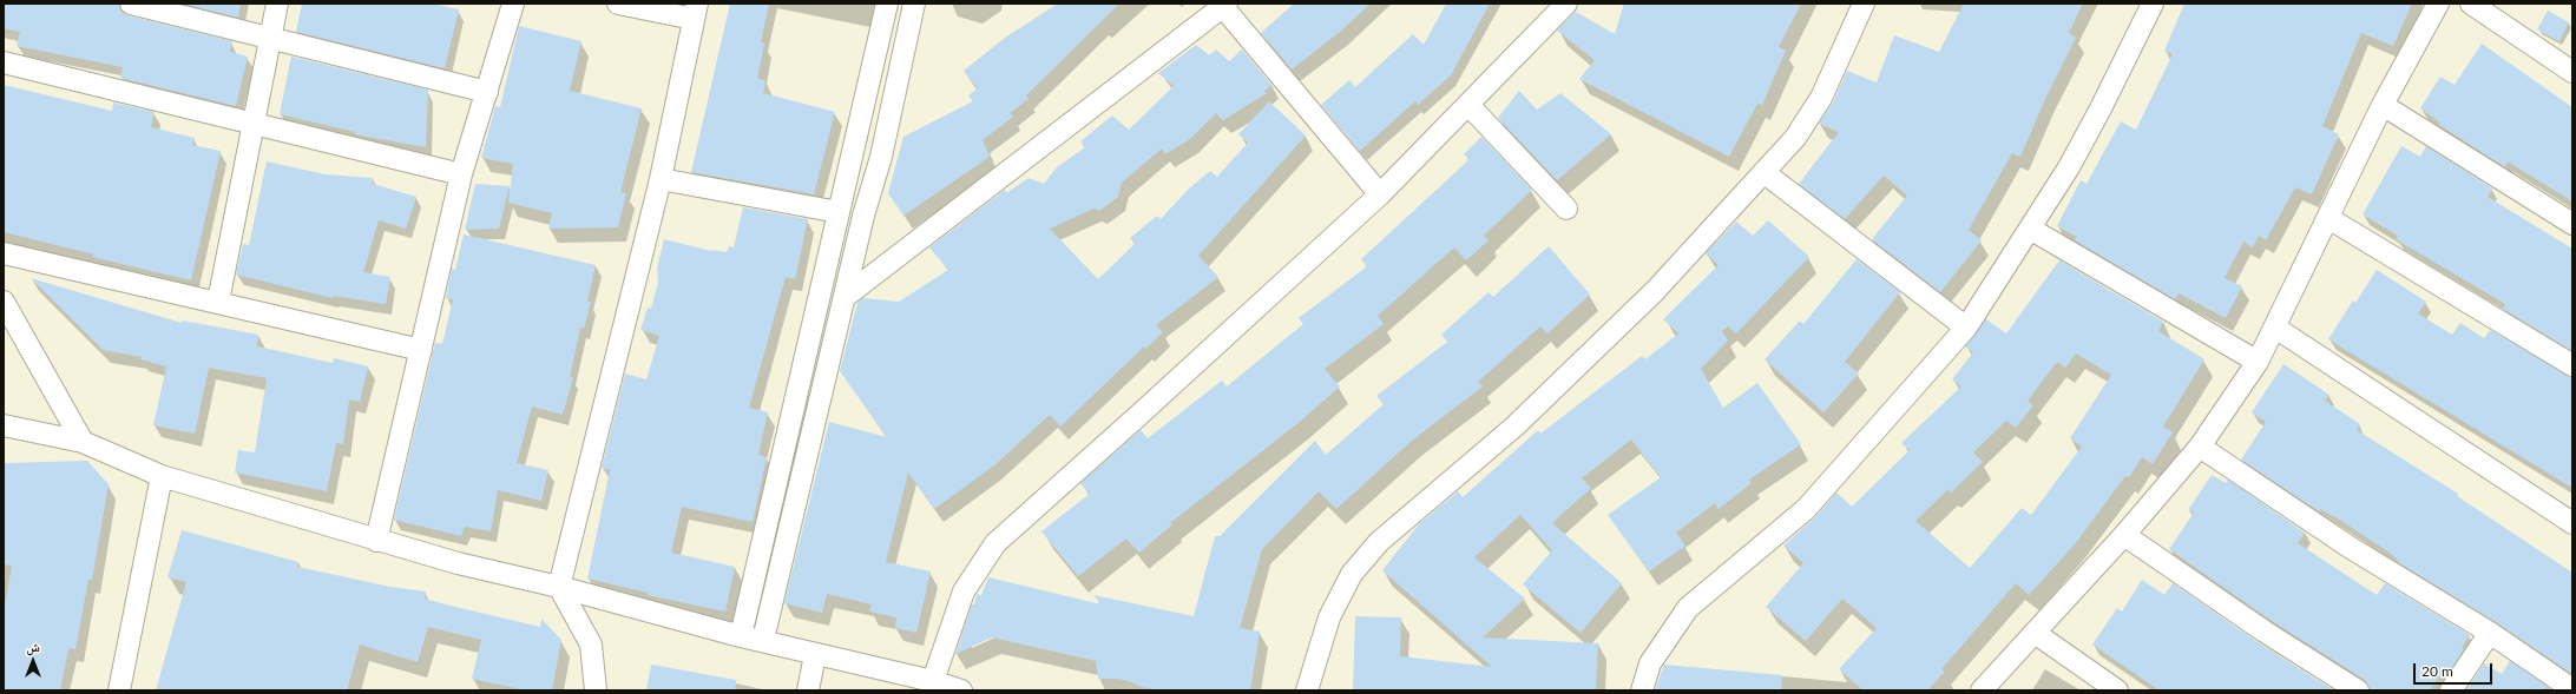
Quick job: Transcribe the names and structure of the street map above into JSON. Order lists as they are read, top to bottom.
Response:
{
  "scale_bar": "20 m",
  "north": "top"
}
